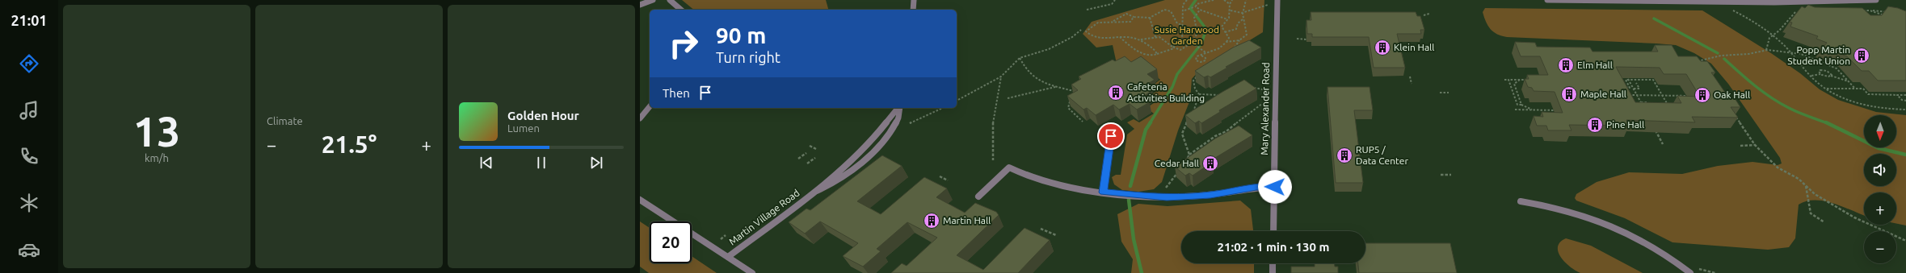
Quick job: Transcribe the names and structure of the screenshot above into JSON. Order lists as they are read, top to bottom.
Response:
{
  "streets": {
    "street": ["Mary Alexander Road", "Martin Village Road"]
  },
  "parks": ["Susie Harwood Garden"],
  "places": {
    "building": [
      "Klein Hall",
      "Popp Martin Student Union",
      "Elm Hall",
      "Cafeteria Activities Building",
      "Maple Hall",
      "Oak Hall",
      "Pine Hall",
      "RUP5 / Data Center",
      "Cedar Hall",
      "Martin Hall"
    ]
  },
  "north": "bottom",
  "page": {
    "tabs": "21:01",
    "tile": [
      ["13", "km/h"],
      "Climate"
    ],
    "turn": ["90 m", "Turn right"],
    "then": "Then",
    "song": ["Golden Hour", "Lumen"],
    "map_buttons": ["+", "−"],
    "heat": ["−", "21.5°", "+"],
    "limit": "20",
    "trip": "21:02 · 1 min · 130 m"
  }
}
